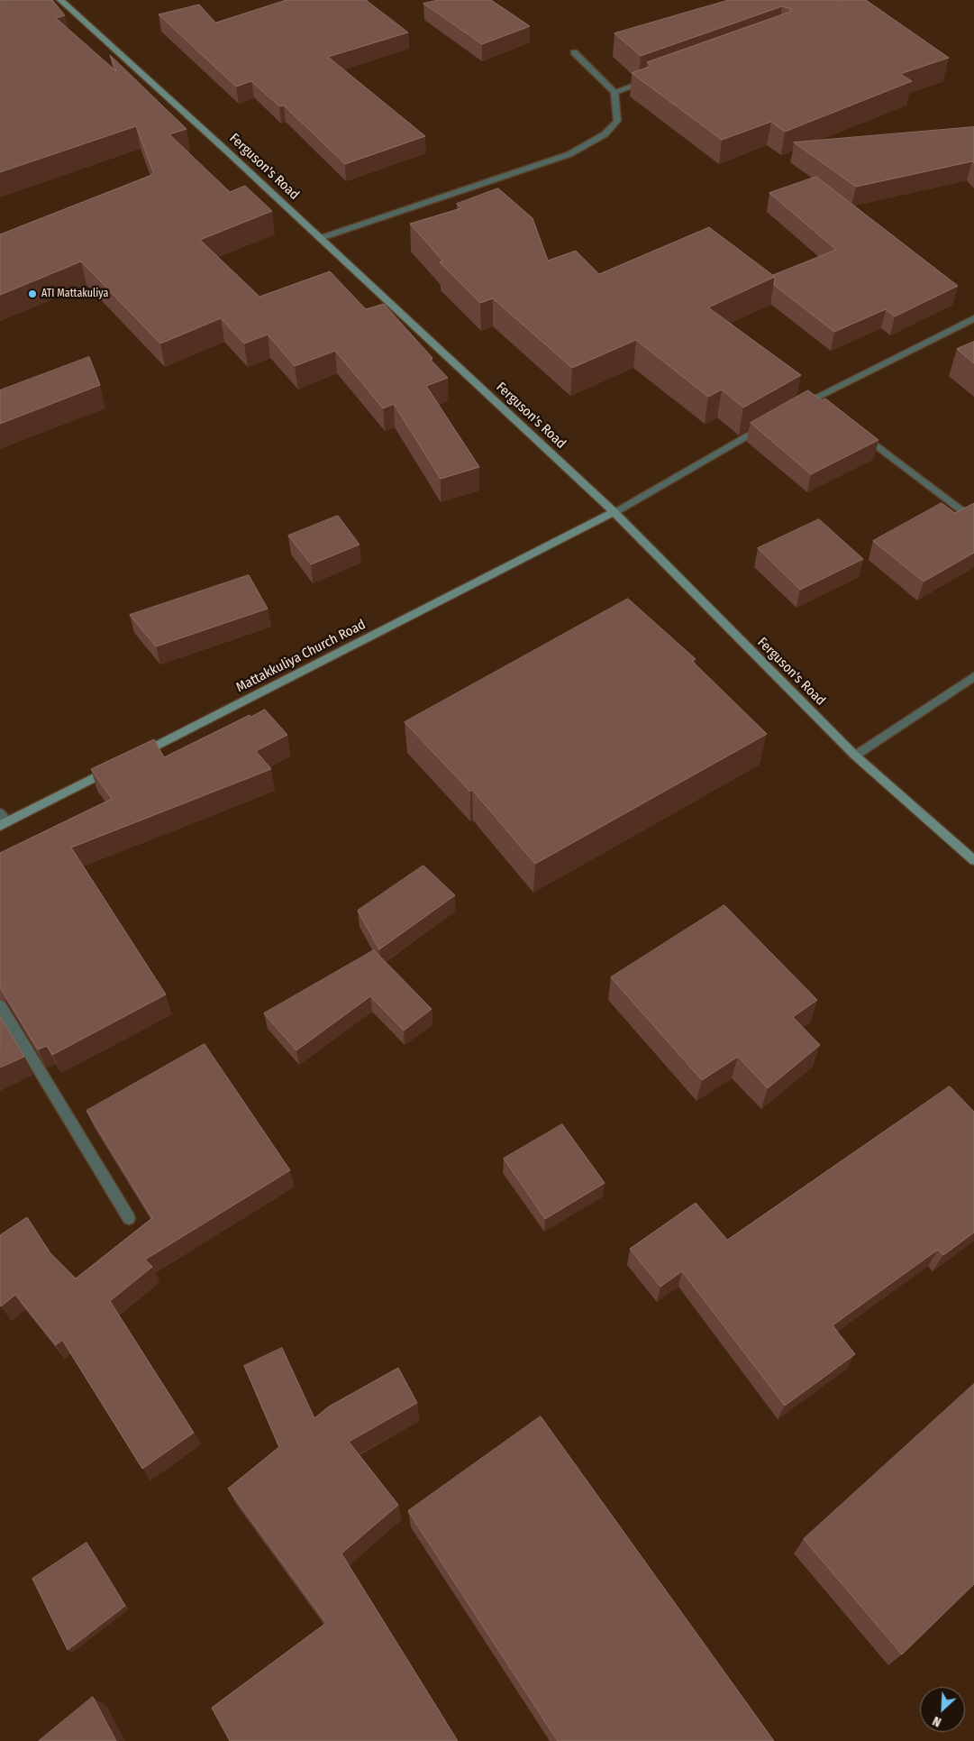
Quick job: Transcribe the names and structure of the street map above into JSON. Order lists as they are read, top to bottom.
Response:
{
  "streets": {
    "street": ["Ferguson's Road", "Mattakkuliya Church Road"]
  },
  "crossings": [
    ["Ferguson's Road", "Mattakkuliya Church Road"]
  ],
  "places": ["ATI Mattakuliya"],
  "north": "bottom left"
}
